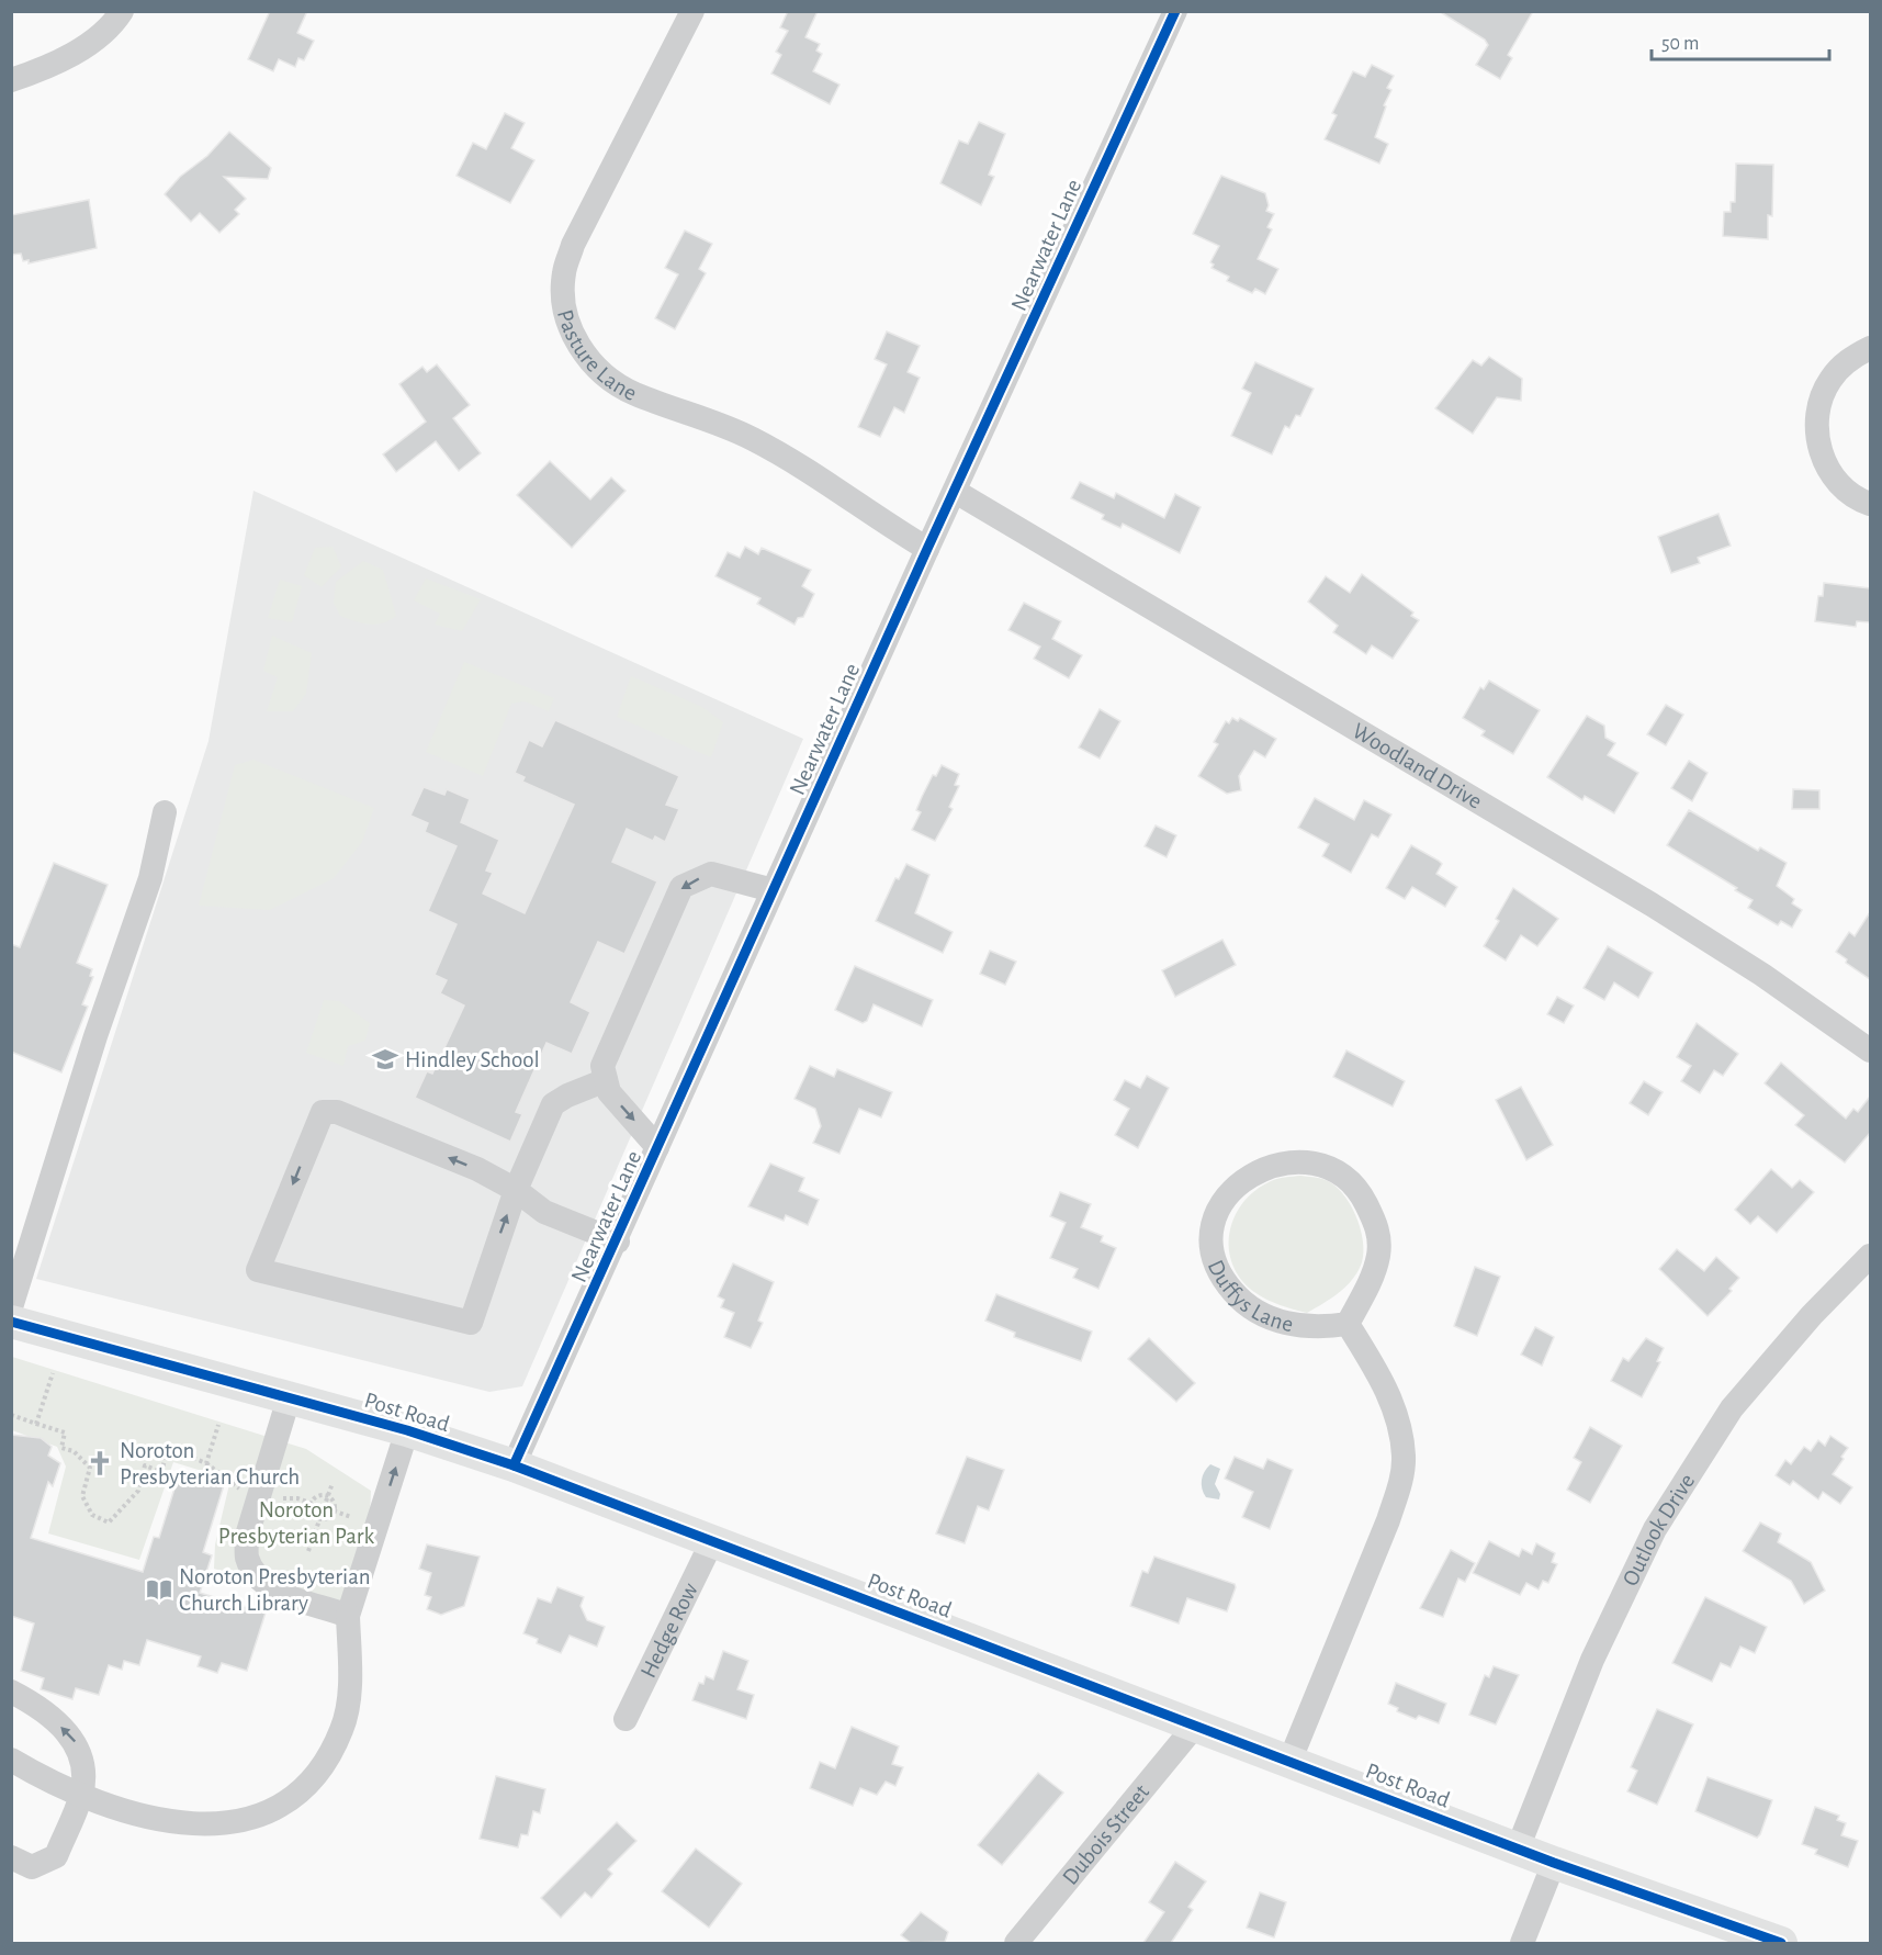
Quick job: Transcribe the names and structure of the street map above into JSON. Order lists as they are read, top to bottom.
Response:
{
  "streets": {
    "main road": ["Post Road"],
    "street": [
      "Nearwater Lane",
      "Pasture Lane",
      "Woodland Drive",
      "Duffys Lane",
      "Outlook Drive",
      "Hedge Row",
      "Dubois Street"
    ]
  },
  "crossings": [
    ["Nearwater Lane", "Pasture Lane"],
    ["Nearwater Lane", "Woodland Drive"],
    ["Nearwater Lane", "Post Road"],
    ["Post Road", "Outlook Drive"],
    ["Post Road", "Hedge Row"],
    ["Post Road", "Dubois Street"]
  ],
  "parks": ["Noroton Presbyterian Park"],
  "places": {
    "school or university": ["Hindley School"],
    "church": ["Noroton Presbyterian Church"],
    "library": ["Noroton Presbyterian Church Library"]
  },
  "scale_bar": "50 m"
}
